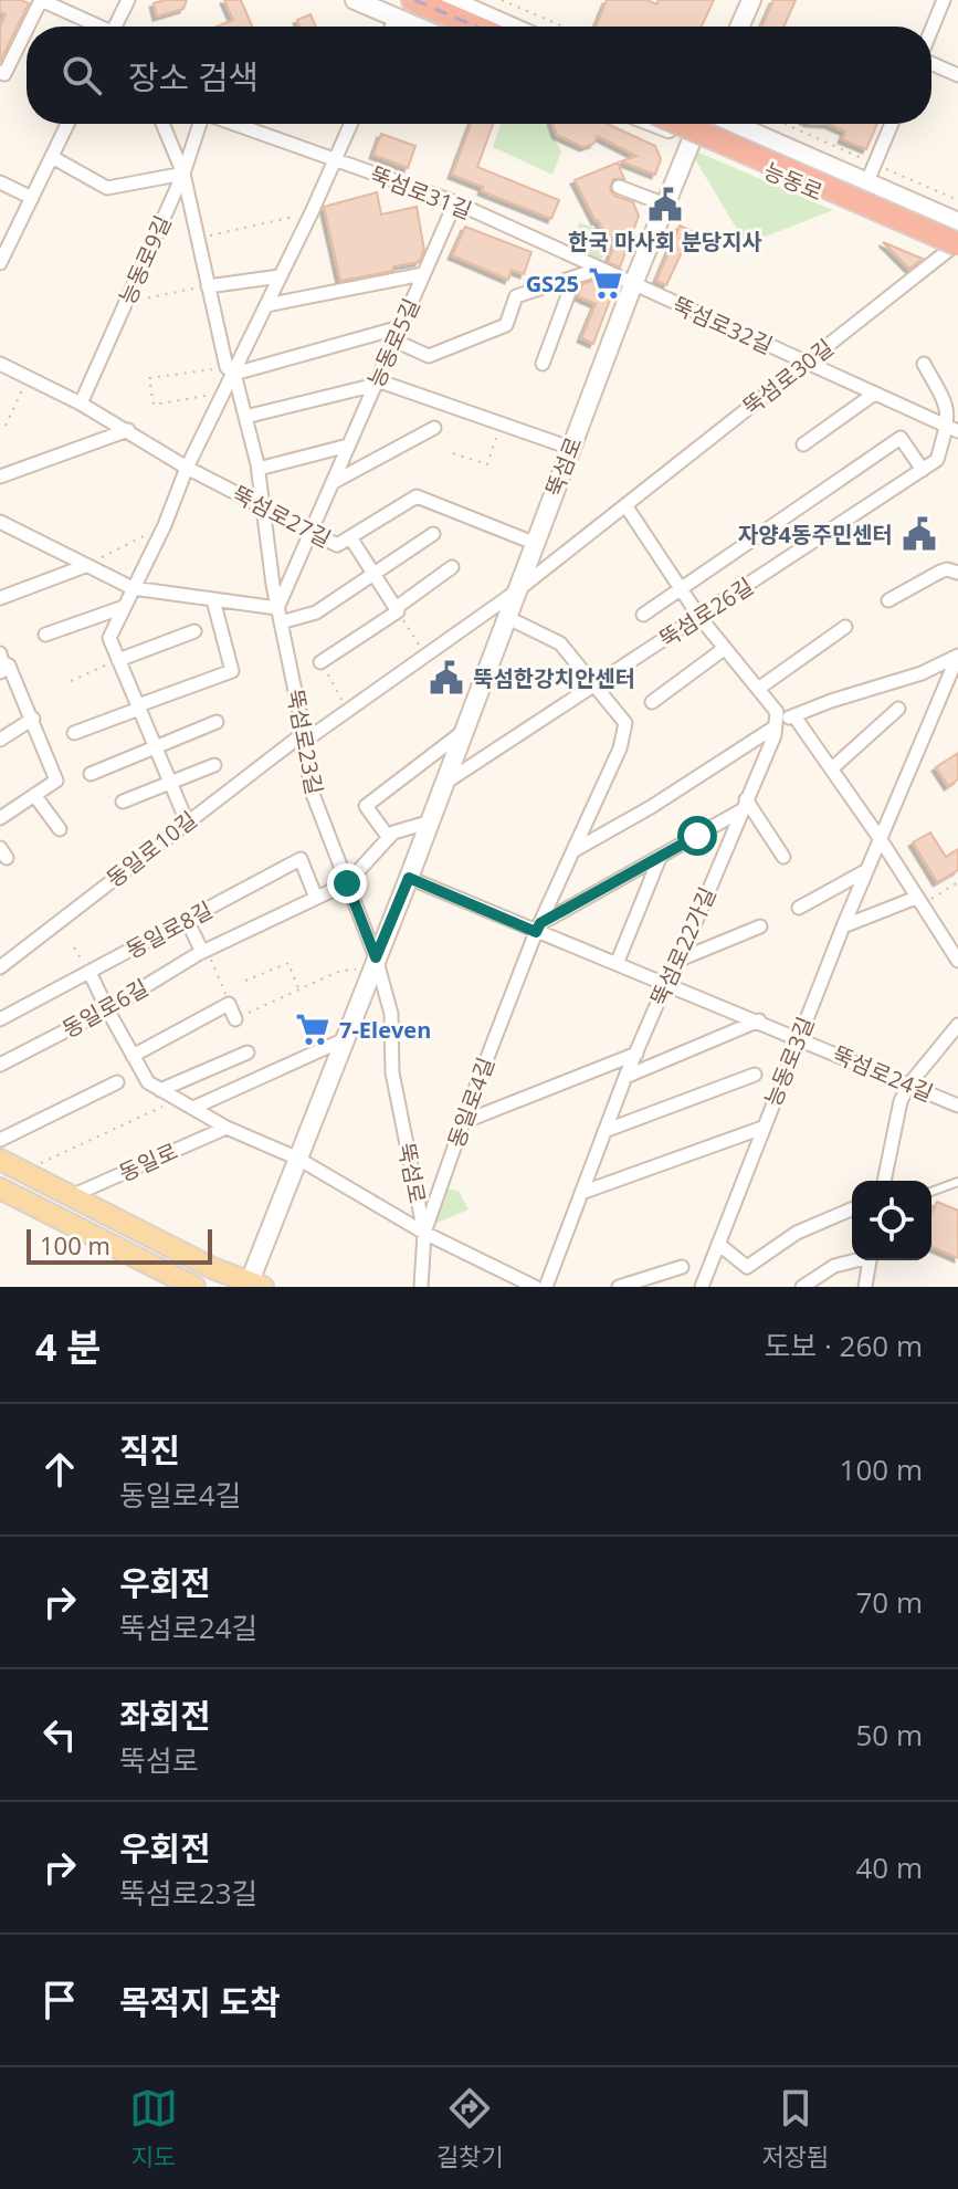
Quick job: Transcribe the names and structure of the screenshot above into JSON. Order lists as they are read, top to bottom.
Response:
{
  "streets": {
    "main road": ["능동로", "뚝섬로"],
    "street": [
      "뚝섬로31길",
      "능동로9길",
      "뚝섬로32길",
      "능동로5길",
      "뚝섬로30길",
      "뚝섬로27길",
      "뚝섬로26길",
      "뚝섬로23길",
      "동일로10길",
      "동일로8길",
      "뚝섬로22가길",
      "동일로6길",
      "능동로3길",
      "뚝섬로24길",
      "동일로4길",
      "동일로"
    ]
  },
  "crossings": [
    ["능동로", "뚝섬로30길"],
    ["능동로", "뚝섬로"],
    ["뚝섬로31길", "뚝섬로32길"],
    ["뚝섬로31길", "능동로5길"],
    ["뚝섬로31길", "뚝섬로"],
    ["능동로9길", "뚝섬로27길"],
    ["능동로9길", "뚝섬로23길"],
    ["뚝섬로32길", "뚝섬로30길"],
    ["뚝섬로32길", "뚝섬로"],
    ["뚝섬로32길", "뚝섬로26길"],
    ["능동로5길", "뚝섬로27길"],
    ["능동로5길", "뚝섬로23길"],
    ["뚝섬로30길", "뚝섬로"],
    ["뚝섬로30길", "동일로10길"],
    ["뚝섬로", "뚝섬로27길"],
    ["뚝섬로", "뚝섬로26길"],
    ["뚝섬로", "뚝섬로23길"],
    ["뚝섬로", "뚝섬로24길"],
    ["뚝섬로", "동일로4길"],
    ["뚝섬로27길", "뚝섬로23길"],
    ["뚝섬로26길", "동일로4길"],
    ["뚝섬로23길", "동일로10길"],
    ["뚝섬로23길", "동일로6길"],
    ["동일로8길", "동일로6길"],
    ["뚝섬로22가길", "뚝섬로24길"],
    ["능동로3길", "뚝섬로24길"],
    ["뚝섬로24길", "동일로4길"]
  ],
  "places": {
    "public building": ["한국 마사회 분당지사", "자양4동주민센터", "뚝섬한강치안센터"],
    "supermarket": ["GS25", "7-Eleven"]
  },
  "scale_bar": "100 m",
  "page": {
    "search": "장소 검색",
    "scale": "100 m",
    "heading": ["4 분", "도보 · 260 m"],
    "list": [
      ["직진", "동일로4길", "100 m"],
      ["우회전", "뚝섬로24길", "70 m"],
      ["좌회전", "뚝섬로", "50 m"],
      ["우회전", "뚝섬로23길", "40 m"],
      "목적지 도착"
    ],
    "nav": ["지도", "길찾기", "저장됨"]
  }
}
